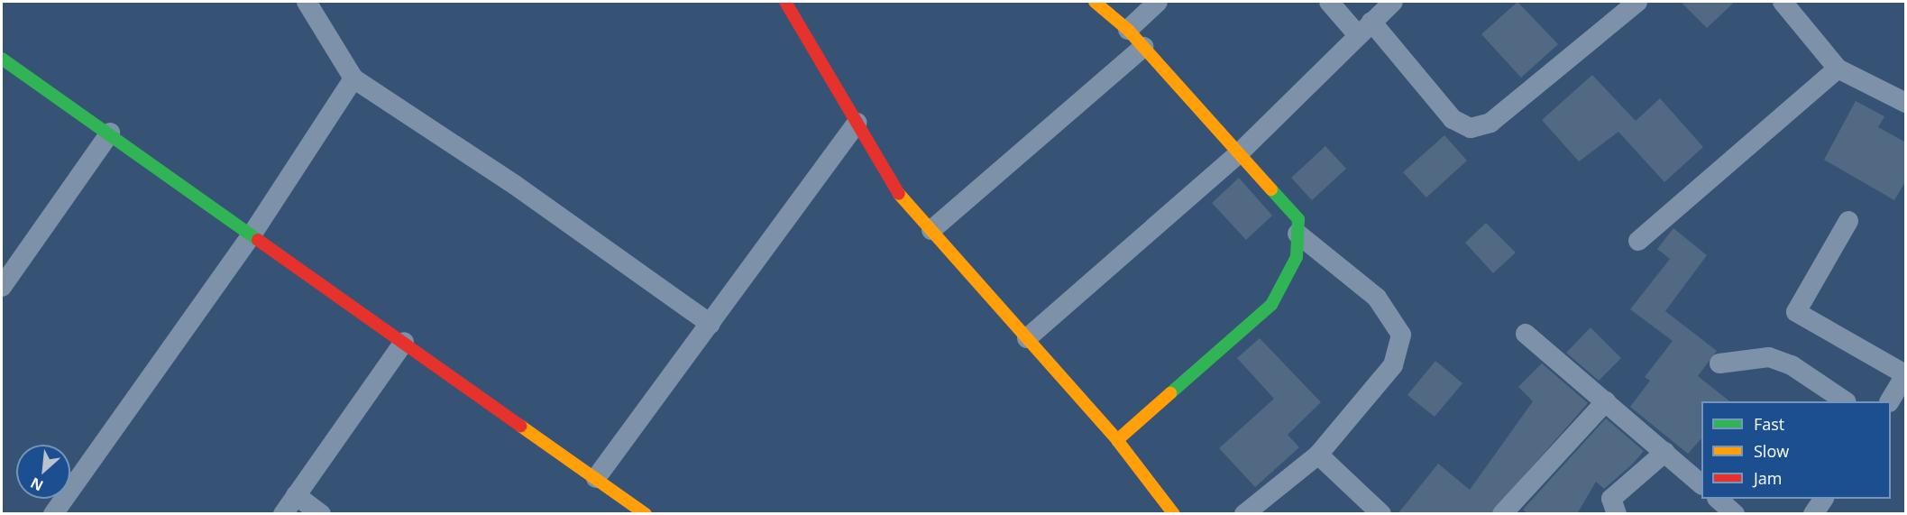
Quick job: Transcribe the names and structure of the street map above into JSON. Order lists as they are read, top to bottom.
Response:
{
  "legend": ["Fast", "Slow", "Jam"],
  "north": "bottom left"
}
